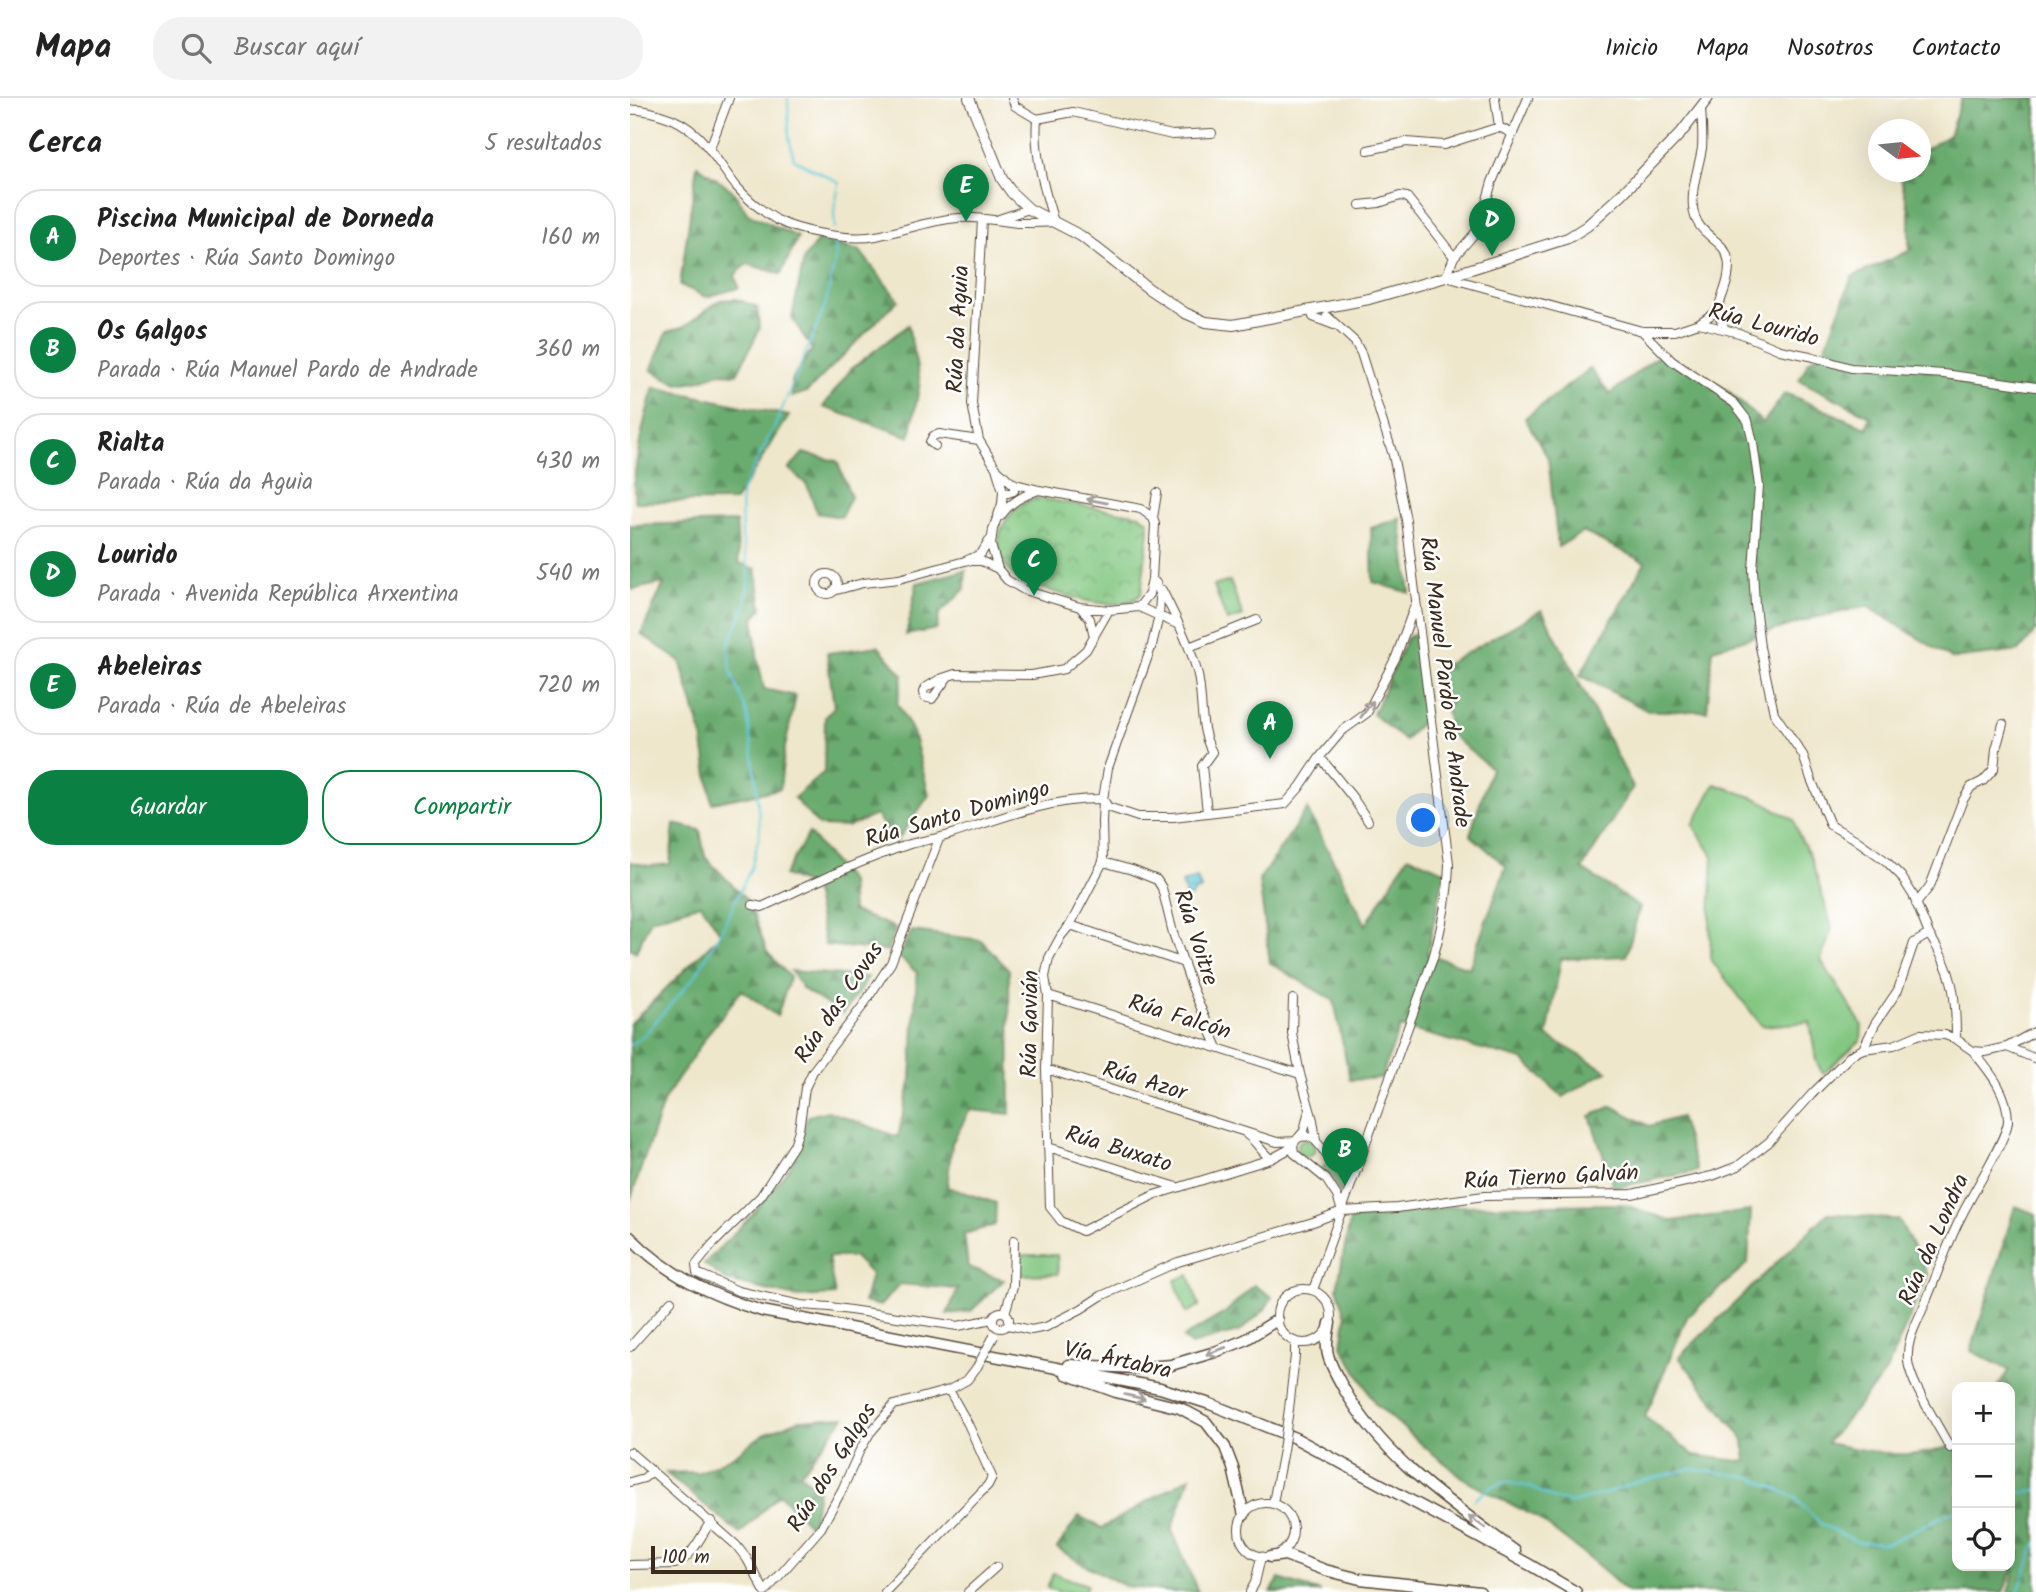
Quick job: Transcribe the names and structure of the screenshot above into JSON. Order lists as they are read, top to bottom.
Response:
{
  "streets": {
    "highway": ["Vía Ártabra"],
    "street": [
      "Rúa Lourido",
      "Rúa da Aguia",
      "Rúa Manuel Pardo de Andrade",
      "Rúa Santo Domingo",
      "Rúa Voitre",
      "Rúa das Covas",
      "Rúa Falcón",
      "Rúa Gavián",
      "Rúa Azor",
      "Rúa Buxato",
      "Rúa Tierno Galván",
      "Rúa da Londra",
      "Rúa dos Galgos"
    ]
  },
  "crossings": [
    ["Rúa Manuel Pardo de Andrade", "Rúa Tierno Galván"],
    ["Rúa Santo Domingo", "Rúa das Covas"],
    ["Rúa Santo Domingo", "Rúa Gavián"],
    ["Rúa Voitre", "Rúa Falcón"],
    ["Rúa Voitre", "Rúa Gavián"],
    ["Rúa das Covas", "Rúa dos Galgos"],
    ["Rúa Falcón", "Rúa Gavián"],
    ["Rúa Gavián", "Rúa Azor"],
    ["Rúa Gavián", "Rúa Buxato"],
    ["Rúa Tierno Galván", "Rúa da Londra"]
  ],
  "scale_bar": "100 m",
  "north": "right",
  "page": {
    "header": "Mapa",
    "search": "Buscar aquí",
    "nav": [
      "Inicio",
      "Mapa",
      "Nosotros",
      "Contacto"
    ],
    "heading": ["Cerca", "5 resultados"],
    "pins": [
      "E",
      "D",
      "C",
      "A",
      "B"
    ],
    "list": [
      {
        "mark": "A",
        "name": "Piscina Municipal de Dorneda",
        "note": "Deportes · Rúa Santo Domingo",
        "value": "160 m"
      },
      {
        "mark": "B",
        "name": "Os Galgos",
        "note": "Parada · Rúa Manuel Pardo de Andrade",
        "value": "360 m"
      },
      {
        "mark": "C",
        "name": "Rialta",
        "note": "Parada · Rúa da Aguia",
        "value": "430 m"
      },
      {
        "mark": "D",
        "name": "Lourido",
        "note": "Parada · Avenida República Arxentina",
        "value": "540 m"
      },
      {
        "mark": "E",
        "name": "Abeleiras",
        "note": "Parada · Rúa de Abeleiras",
        "value": "720 m"
      }
    ],
    "buttons": ["Guardar", "Compartir"],
    "map_buttons": ["+", "−"],
    "scale": "100 m"
  }
}
